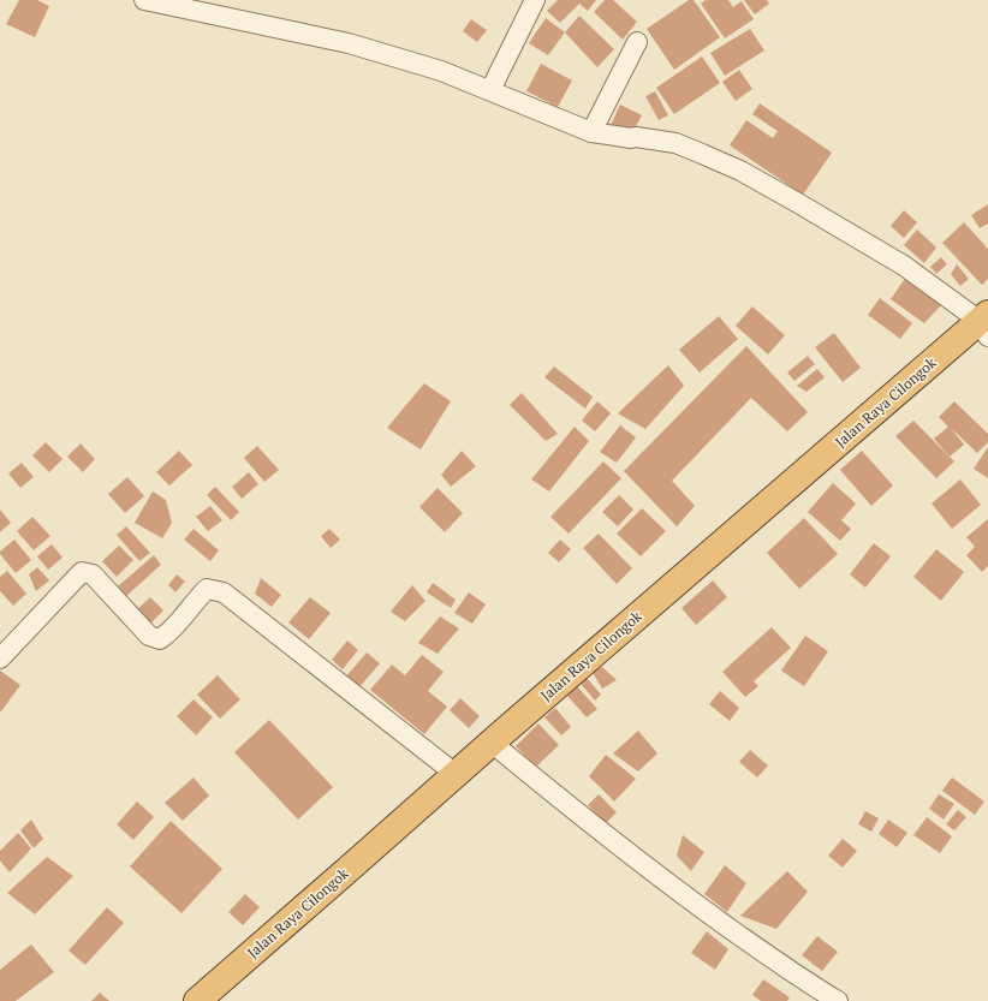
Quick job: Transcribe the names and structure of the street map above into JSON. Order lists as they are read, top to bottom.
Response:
{
  "streets": {
    "highway": ["Jalan Raya Cilongok"]
  }
}
